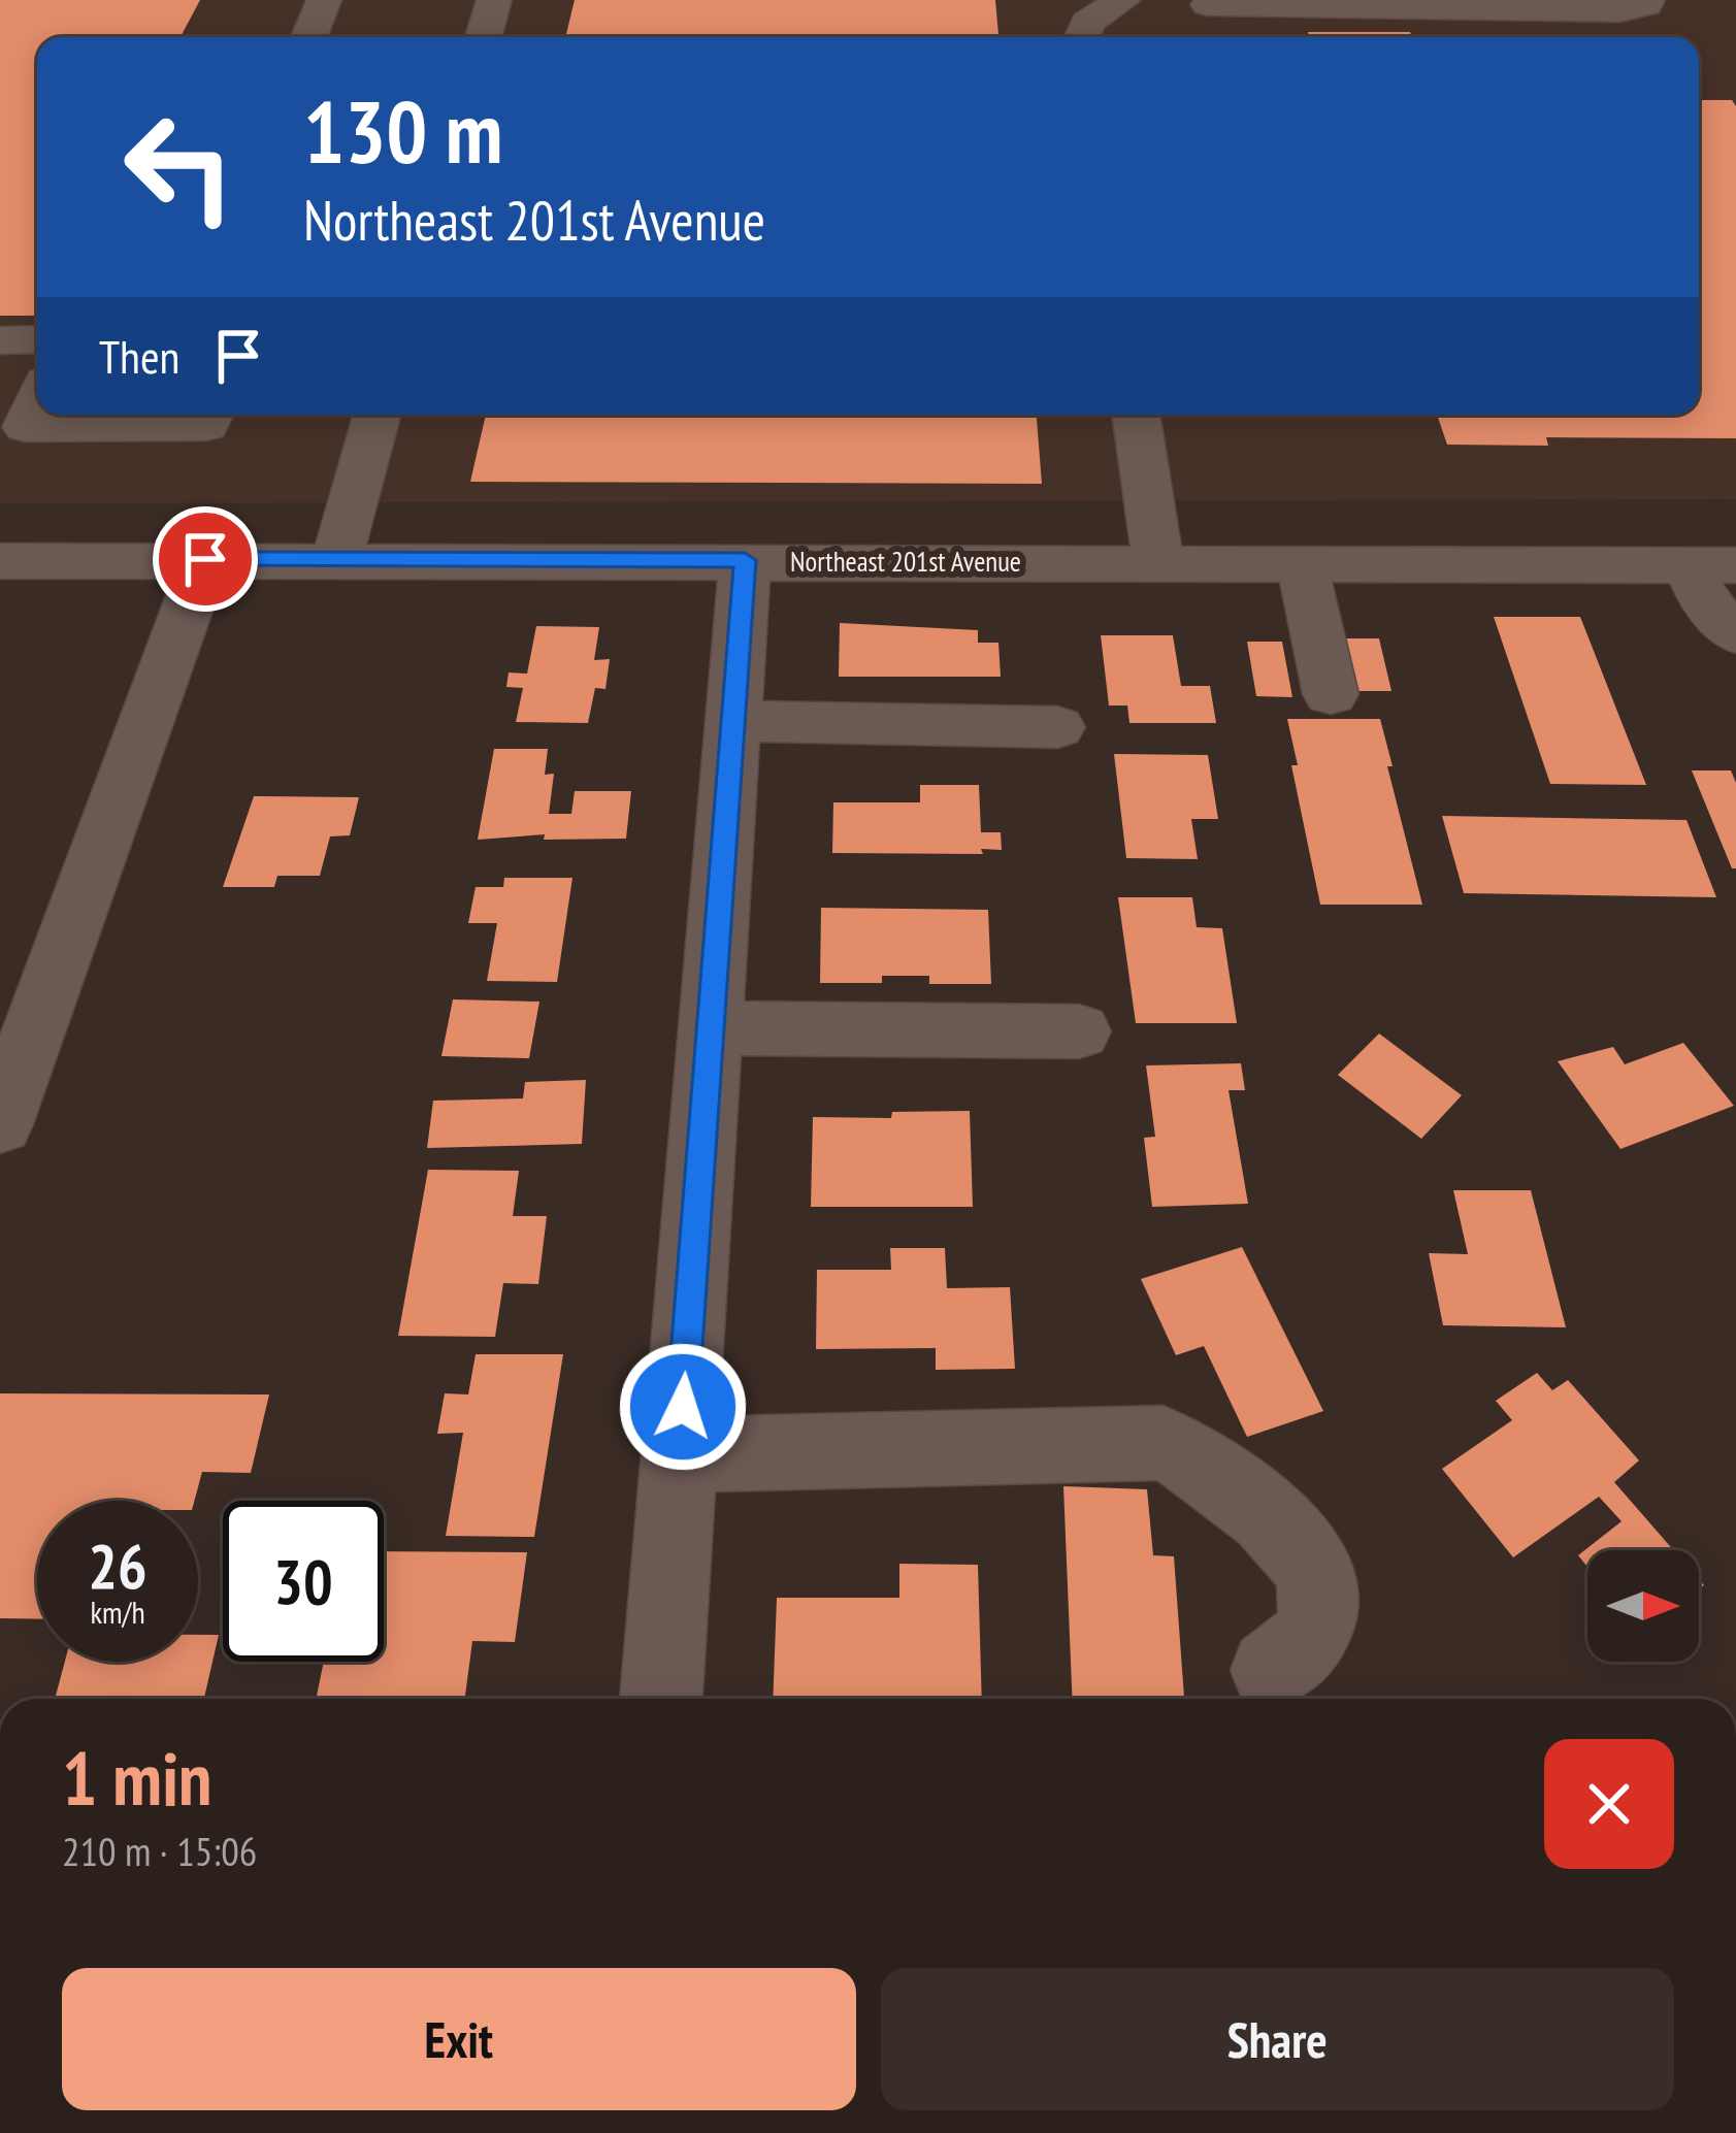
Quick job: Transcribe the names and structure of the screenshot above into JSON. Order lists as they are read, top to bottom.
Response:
{
  "streets": {
    "street": ["Northeast 201st Avenue"]
  },
  "north": "right",
  "page": {
    "turn": ["130 m", "Northeast 201st Avenue"],
    "then": "Then",
    "speed": "26 km/h",
    "limit": "30",
    "heading": ["1 min", "210 m · 15:06"],
    "buttons": ["Exit", "Share"]
  }
}
